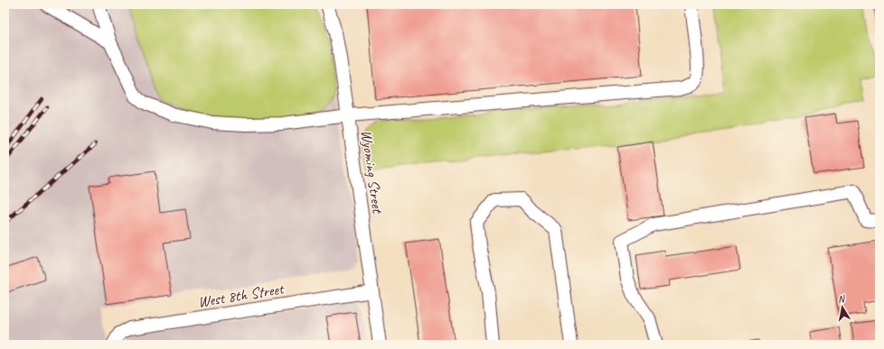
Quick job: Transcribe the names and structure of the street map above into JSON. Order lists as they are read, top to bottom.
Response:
{
  "streets": {
    "street": ["Wyoming Street", "West 8th Street"]
  },
  "crossings": [
    ["Wyoming Street", "West 8th Street"]
  ],
  "north": "top"
}
